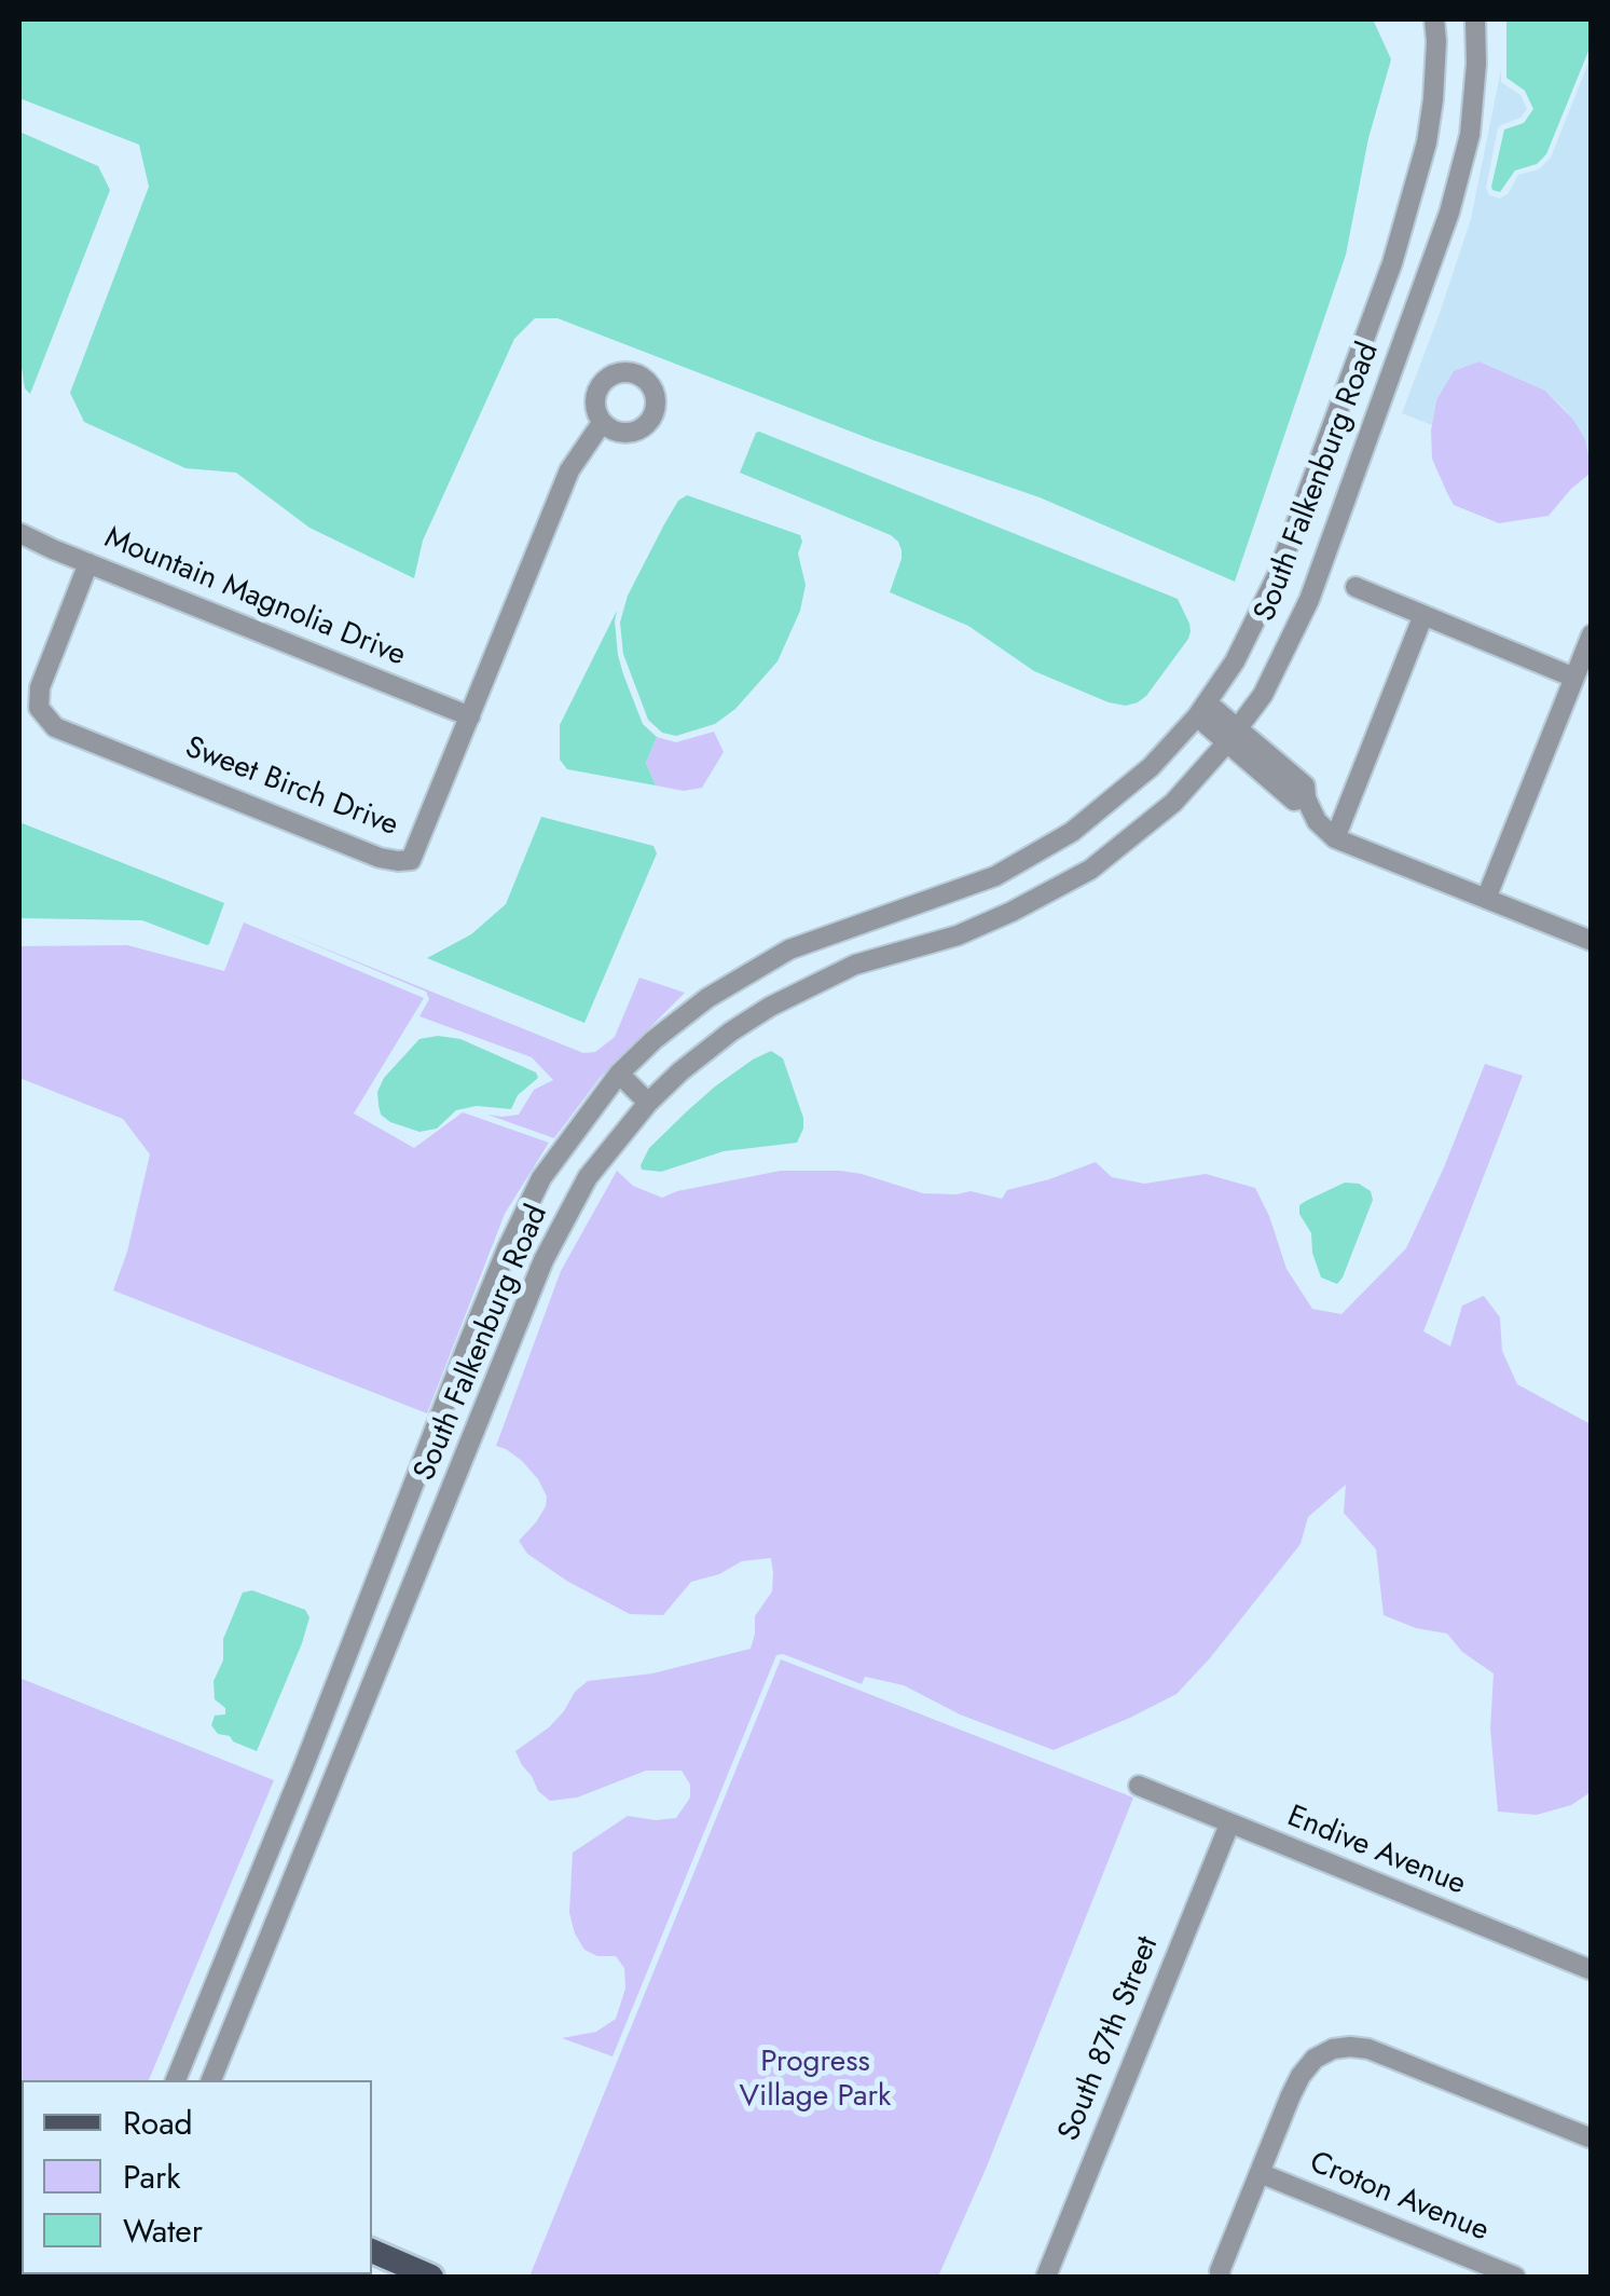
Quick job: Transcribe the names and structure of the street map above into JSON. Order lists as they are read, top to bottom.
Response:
{
  "streets": {
    "street": [
      "South Falkenburg Road",
      "Mountain Magnolia Drive",
      "Sweet Birch Drive",
      "Endive Avenue",
      "South 87th Street",
      "Croton Avenue"
    ]
  },
  "crossings": [
    ["Mountain Magnolia Drive", "Sweet Birch Drive"],
    ["Endive Avenue", "South 87th Street"]
  ],
  "parks": ["Progress Village Park"],
  "legend": ["Road", "Park", "Water"]
}
